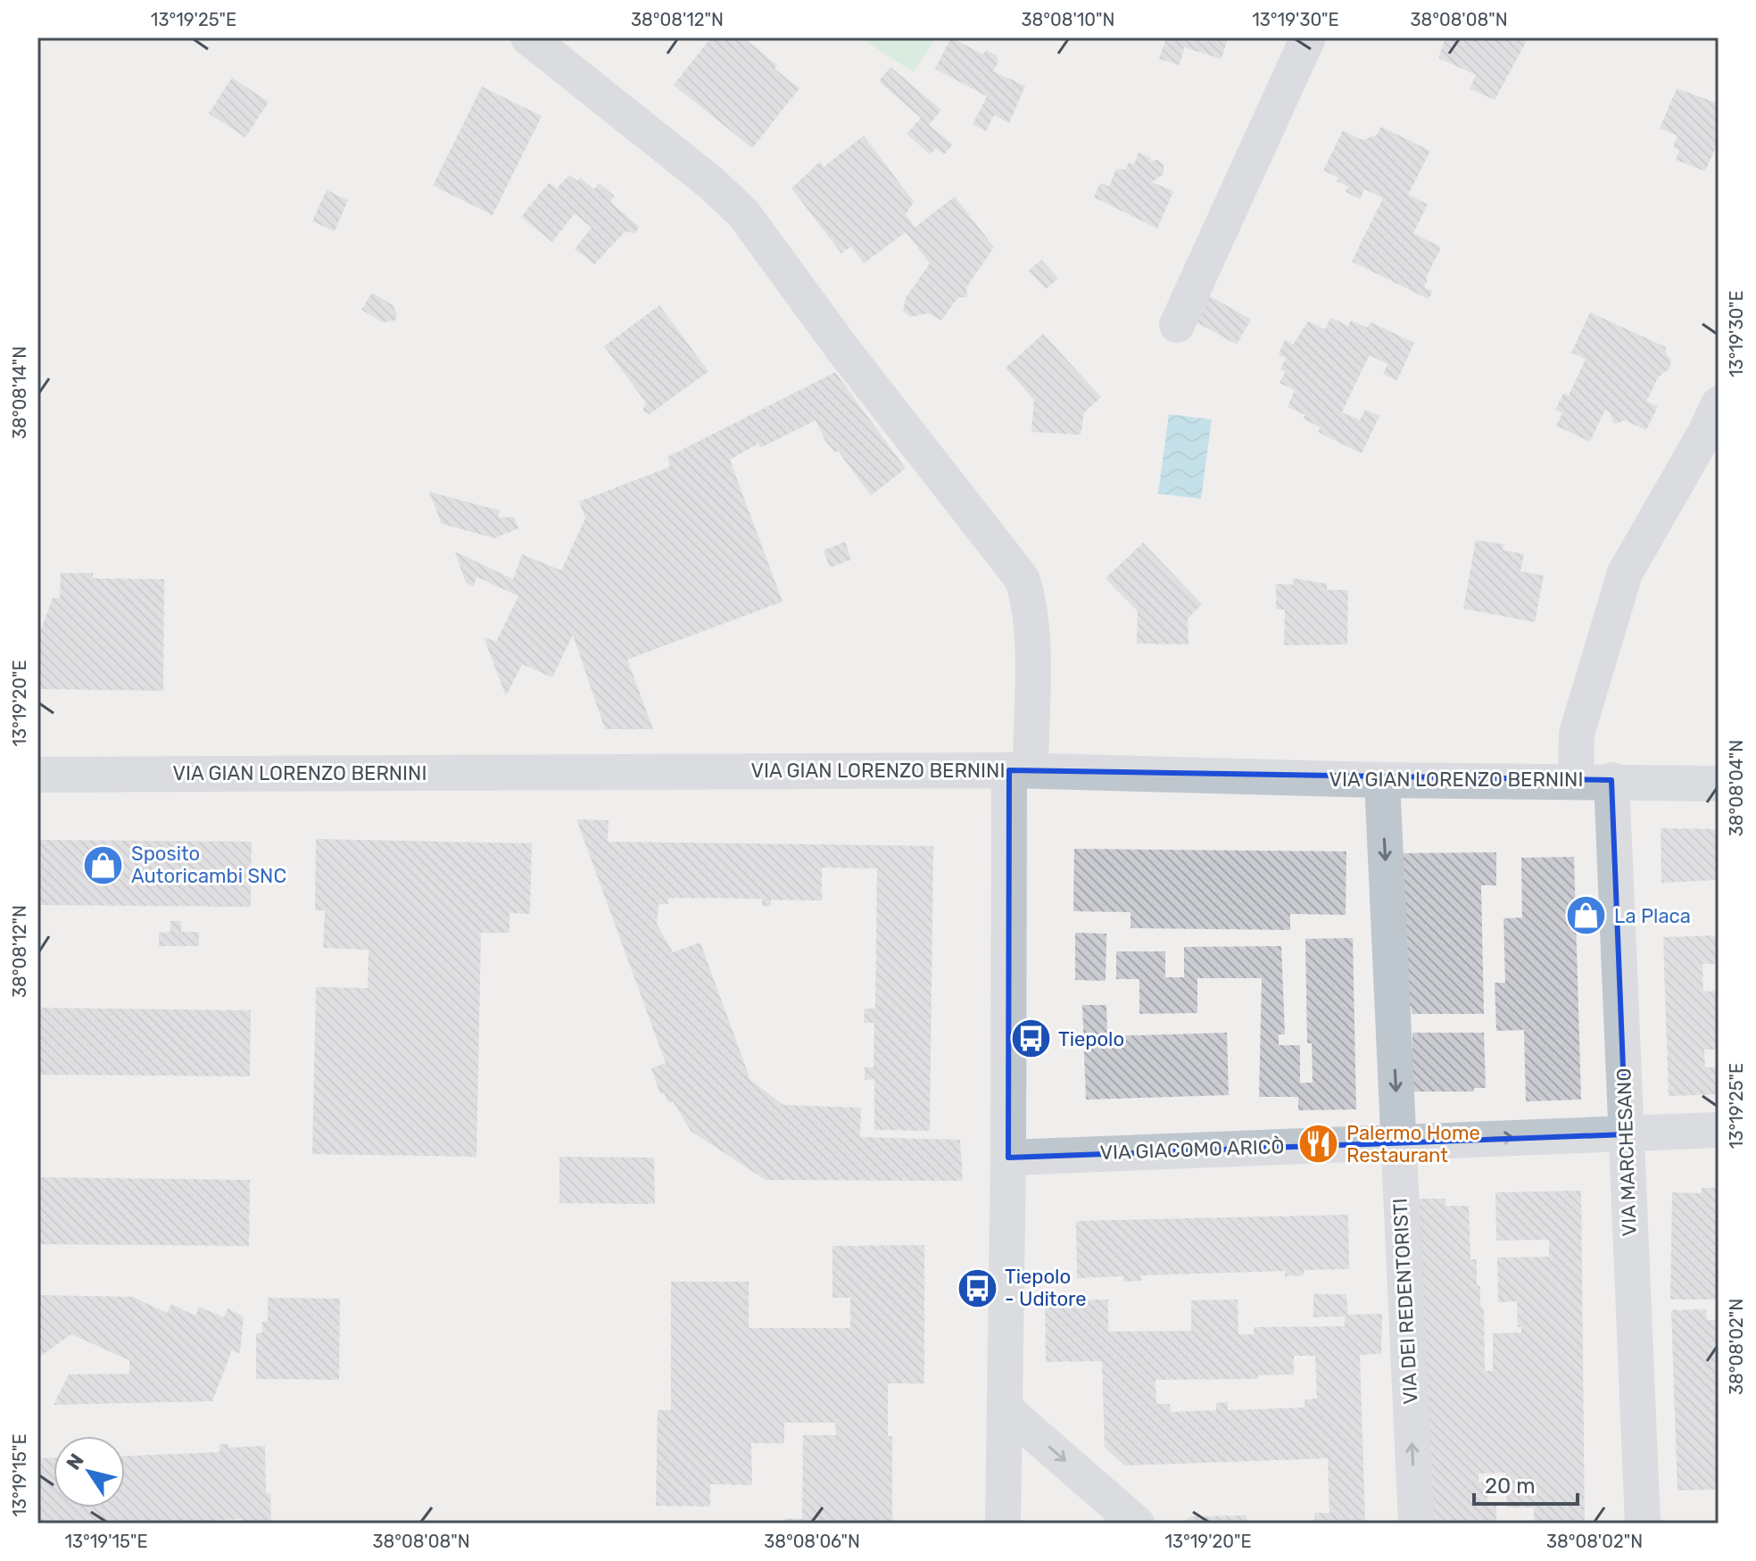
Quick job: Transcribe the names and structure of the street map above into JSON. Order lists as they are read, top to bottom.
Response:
{
  "streets": {
    "street": [
      "VIA GIAN LORENZO BERNINI",
      "VIA GIACOMO ARICÒ",
      "VIA MARCHESANO",
      "VIA DEI REDENTORISTI"
    ]
  },
  "crossings": [
    ["VIA GIAN LORENZO BERNINI", "VIA MARCHESANO"],
    ["VIA GIAN LORENZO BERNINI", "VIA DEI REDENTORISTI"],
    ["VIA GIACOMO ARICÒ", "VIA MARCHESANO"],
    ["VIA GIACOMO ARICÒ", "VIA DEI REDENTORISTI"]
  ],
  "places": {
    "shop": ["Sposito Autoricambi SNC", "La Placa"],
    "bus stop": ["Tiepolo", "Tiepolo - Uditore"],
    "restaurant": ["Palermo Home Restaurant"]
  },
  "scale_bar": "20 m",
  "north": "top left",
  "coordinates": [
    "13°19'25\"E",
    "38°08'12\"N",
    "38°08'10\"N",
    "13°19'30\"E",
    "38°08'08\"N",
    "38°08'14\"N",
    "13°19'20\"E",
    "38°08'04\"N",
    "38°08'02\"N",
    "13°19'15\"E",
    "38°08'06\"N"
  ]
}
